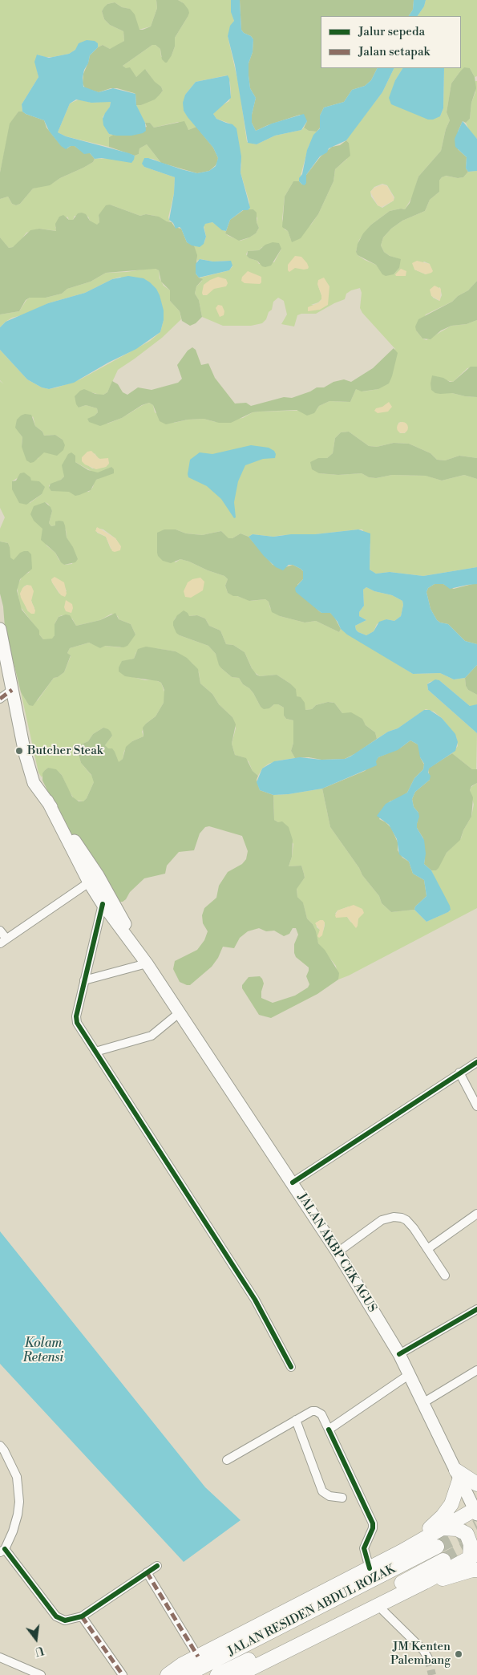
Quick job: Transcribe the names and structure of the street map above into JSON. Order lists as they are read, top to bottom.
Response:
{
  "streets": {
    "highway": ["JALAN RESIDEN ABDUL ROZAK"],
    "main road": ["JALAN AKBP CEK AGUS"]
  },
  "water": ["Kolam Retensi"],
  "places": ["Butcher Steak", "JM Kenten Palembang"],
  "legend": ["Jalur sepeda", "Jalan setapak"],
  "north": "bottom"
}
